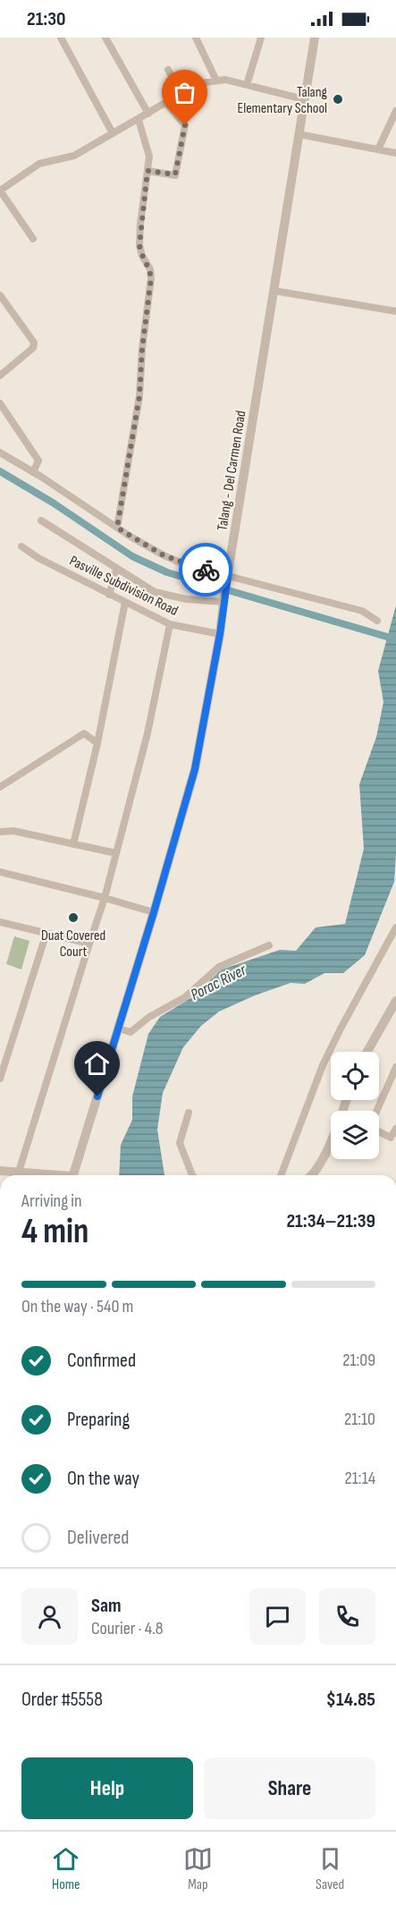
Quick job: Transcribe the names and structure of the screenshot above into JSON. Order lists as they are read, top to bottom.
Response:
{
  "streets": {
    "street": ["Talang - Del Carmen Road", "Pasville Subdivision Road"]
  },
  "crossings": [
    ["Talang - Del Carmen Road", "Pasville Subdivision Road"]
  ],
  "water": ["Porac River"],
  "places": ["Talang Elementary School", "Duat Covered Court"],
  "page": {
    "status": "21:30",
    "heading": ["4 min", "Arriving in", "21:34–21:39"],
    "panel": [
      "Sam",
      "Courier · 4.8",
      "Order #5558",
      "$14.85"
    ],
    "bar": "On the way · 540 m",
    "list": [
      ["Confirmed", "21:09"],
      ["Preparing", "21:10"],
      ["On the way", "21:14"],
      "Delivered"
    ],
    "buttons": ["Help", "Share"],
    "tabs": ["Home", "Map", "Saved"]
  }
}
